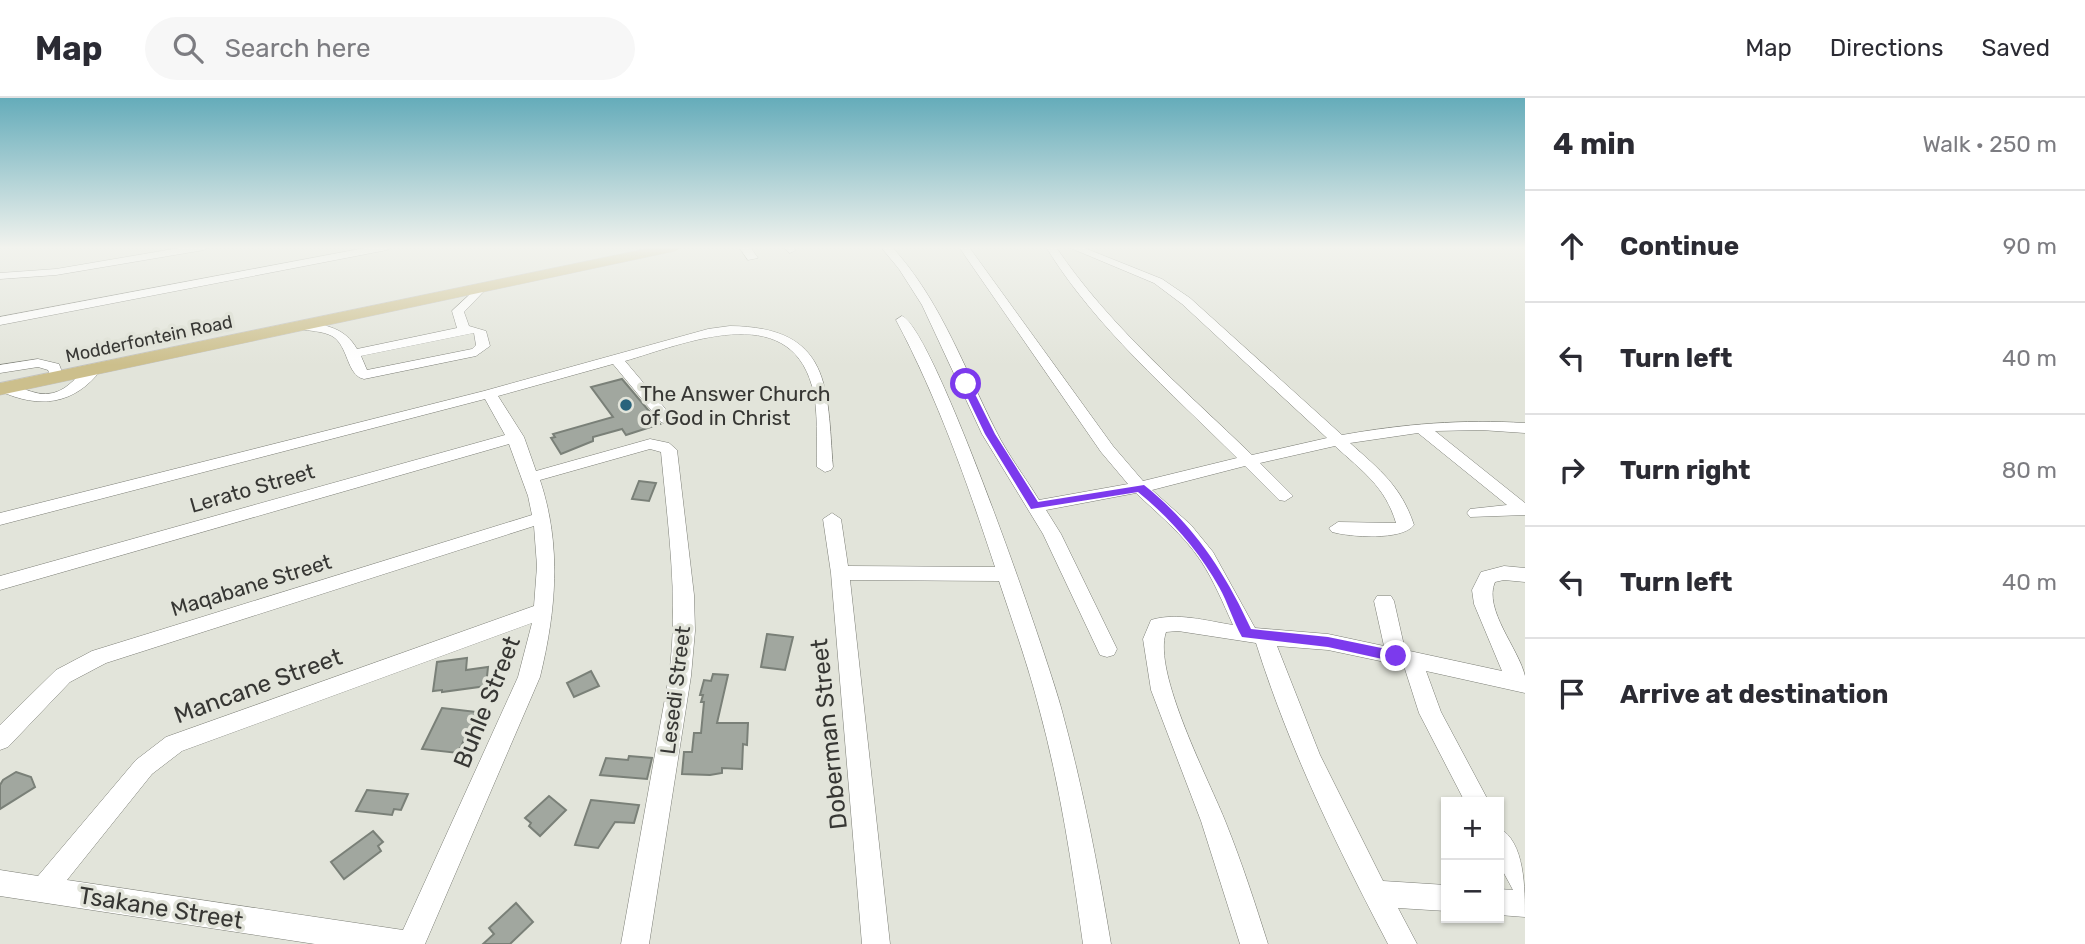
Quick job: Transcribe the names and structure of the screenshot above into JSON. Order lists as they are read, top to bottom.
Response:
{
  "streets": {
    "main road": ["Modderfontein Road"],
    "street": [
      "Lerato Street",
      "Maqabane Street",
      "Mancane Street",
      "Lesedi Street",
      "Buhle Street",
      "Doberman Street",
      "Tsakane Street"
    ]
  },
  "crossings": [
    ["Lerato Street", "Buhle Street"],
    ["Maqabane Street", "Buhle Street"],
    ["Mancane Street", "Buhle Street"],
    ["Mancane Street", "Tsakane Street"],
    ["Lesedi Street", "Buhle Street"]
  ],
  "places": ["The Answer Church of God in Christ"],
  "page": {
    "header": "Map",
    "search": "Search here",
    "nav": ["Map", "Directions", "Saved"],
    "heading": ["4 min", "Walk · 250 m"],
    "list": [
      ["Continue", "90 m"],
      ["Turn left", "40 m"],
      ["Turn right", "80 m"],
      ["Turn left", "40 m"],
      "Arrive at destination"
    ],
    "map_buttons": ["+", "−"]
  }
}
